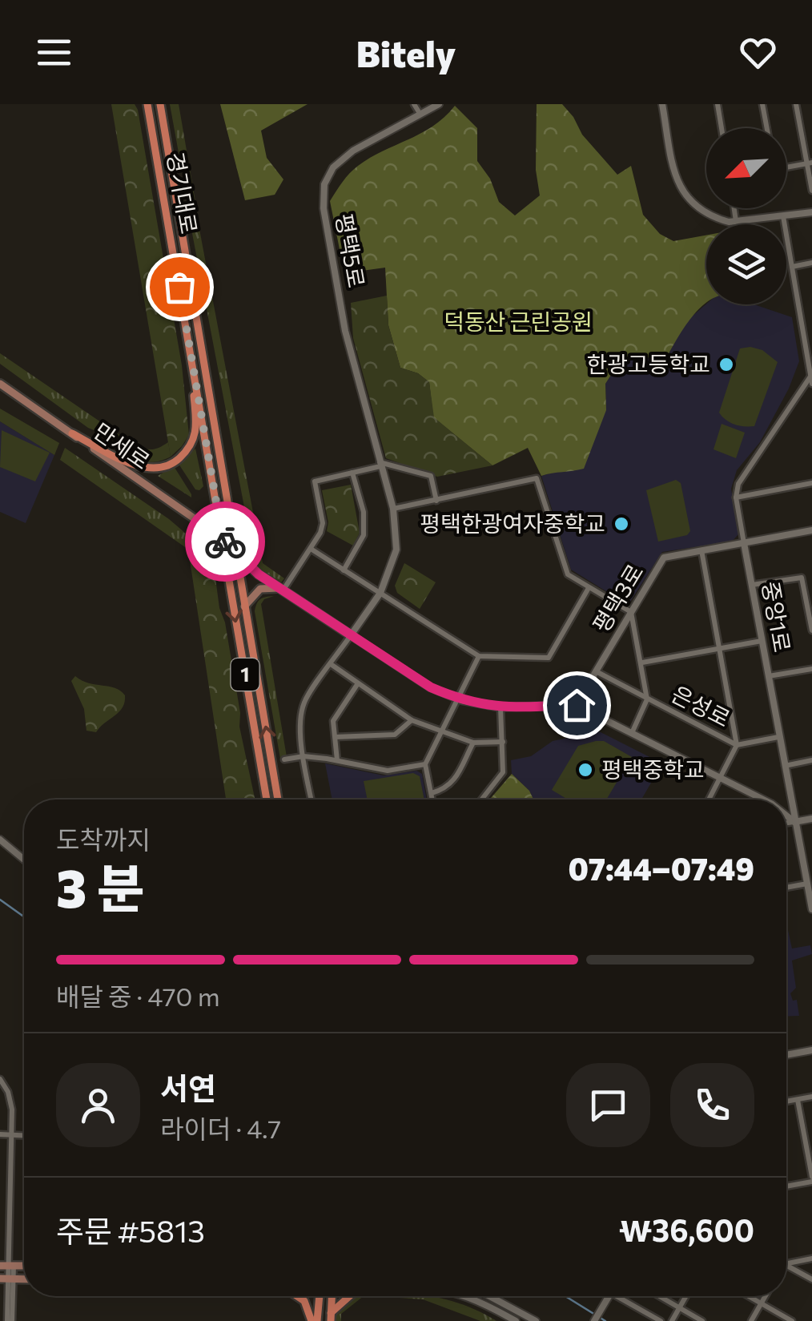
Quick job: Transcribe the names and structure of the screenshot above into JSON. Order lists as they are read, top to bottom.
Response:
{
  "streets": {
    "main road": ["경기대로", "만세로", "1"],
    "street": [
      "평택5로",
      "평택3로",
      "중앙1로",
      "은성로"
    ]
  },
  "crossings": [
    ["경기대로", "만세로"],
    ["평택5로", "만세로"],
    ["평택3로", "중앙1로"],
    ["평택3로", "은성로"],
    ["중앙1로", "은성로"]
  ],
  "parks": ["덕동산 근린공원"],
  "places": ["한광고등학교", "평택한광여자중학교", "평택중학교"],
  "north": "bottom left",
  "page": {
    "header": "Bitely",
    "heading": ["3 분", "도착까지", "07:44–07:49"],
    "panel": [
      "서연",
      "라이더 · 4.7",
      "주문 #5813",
      "₩36,600"
    ],
    "bar": "배달 중 · 470 m"
  }
}
